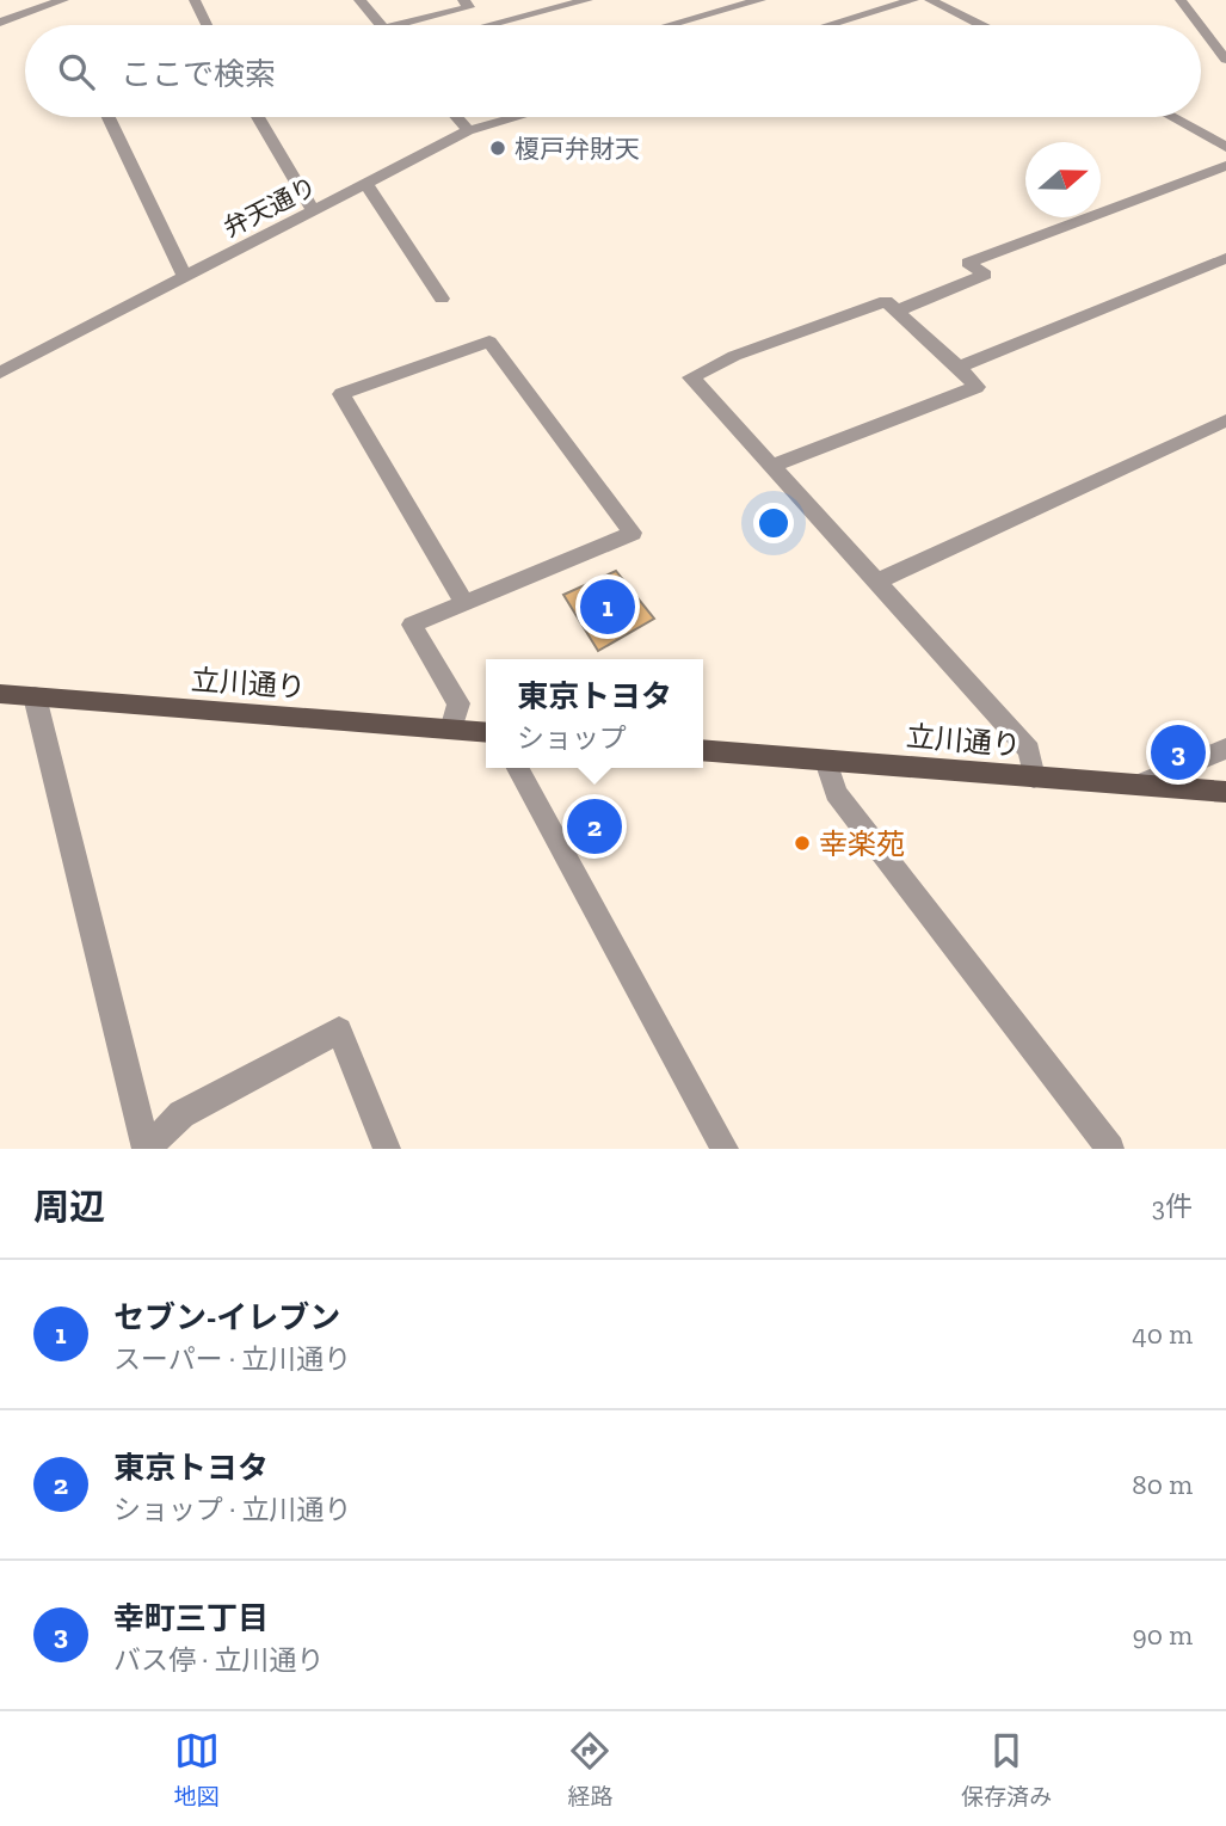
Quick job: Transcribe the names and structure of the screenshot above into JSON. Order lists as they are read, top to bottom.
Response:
{
  "streets": {
    "main road": ["立川通り"],
    "street": ["弁天通り"]
  },
  "places": ["榎戸弁財天", "幸楽苑"],
  "north": "right",
  "page": {
    "search": "ここで検索",
    "pins": ["1", "3", "2"],
    "popup": ["東京トヨタ", "ショップ"],
    "heading": ["周辺", "3件"],
    "list": [
      {
        "mark": "1",
        "name": "セブン-イレブン",
        "note": "スーパー · 立川通り",
        "value": "40 m"
      },
      {
        "mark": "2",
        "name": "東京トヨタ",
        "note": "ショップ · 立川通り",
        "value": "80 m"
      },
      {
        "mark": "3",
        "name": "幸町三丁目",
        "note": "バス停 · 立川通り",
        "value": "90 m"
      }
    ],
    "nav": ["地図", "経路", "保存済み"]
  }
}
